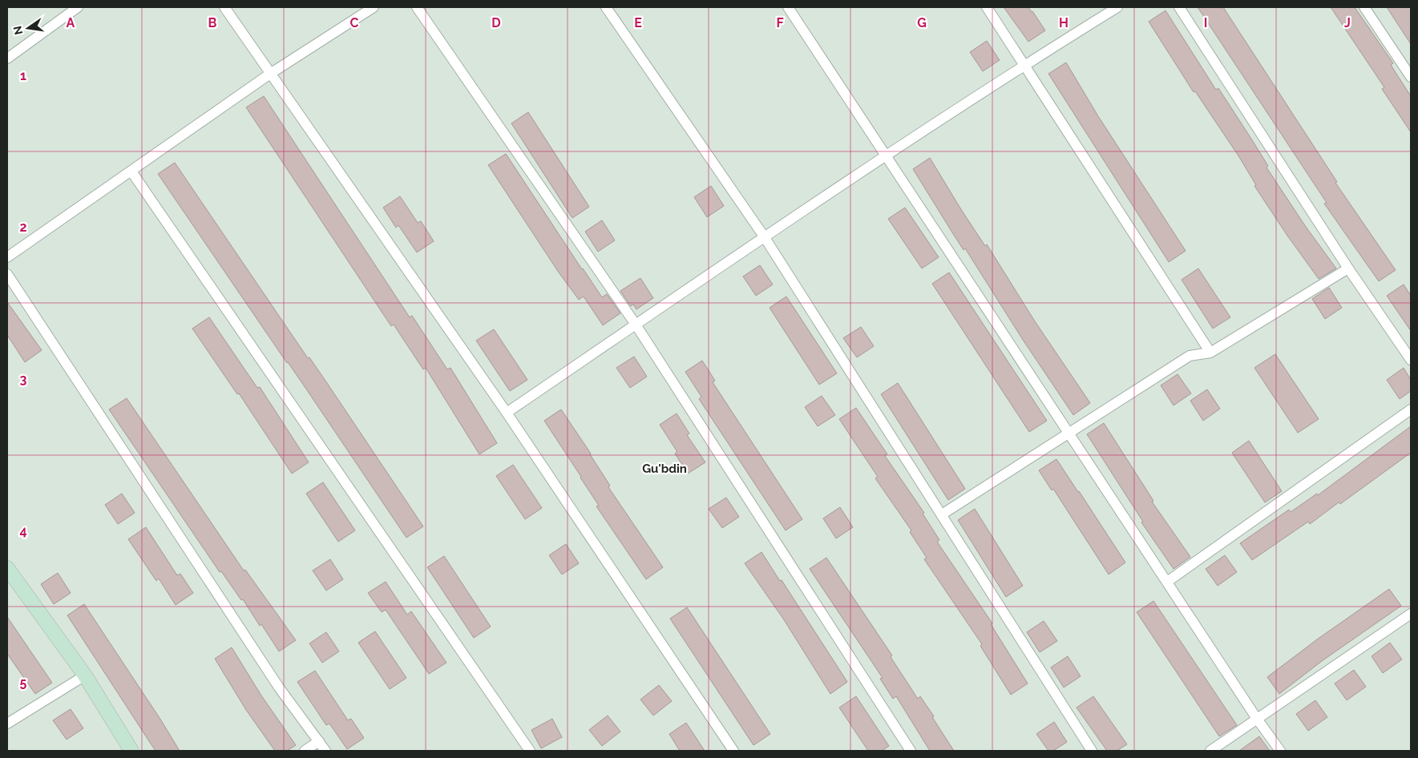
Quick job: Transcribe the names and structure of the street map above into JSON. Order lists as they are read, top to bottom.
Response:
{
  "districts": ["Gu'bdin"],
  "north": "left",
  "grid": {
    "columns": [
      "A",
      "B",
      "C",
      "D",
      "E",
      "F",
      "G",
      "H",
      "I",
      "J"
    ],
    "rows": [
      "1",
      "2",
      "3",
      "4",
      "5"
    ]
  }
}
